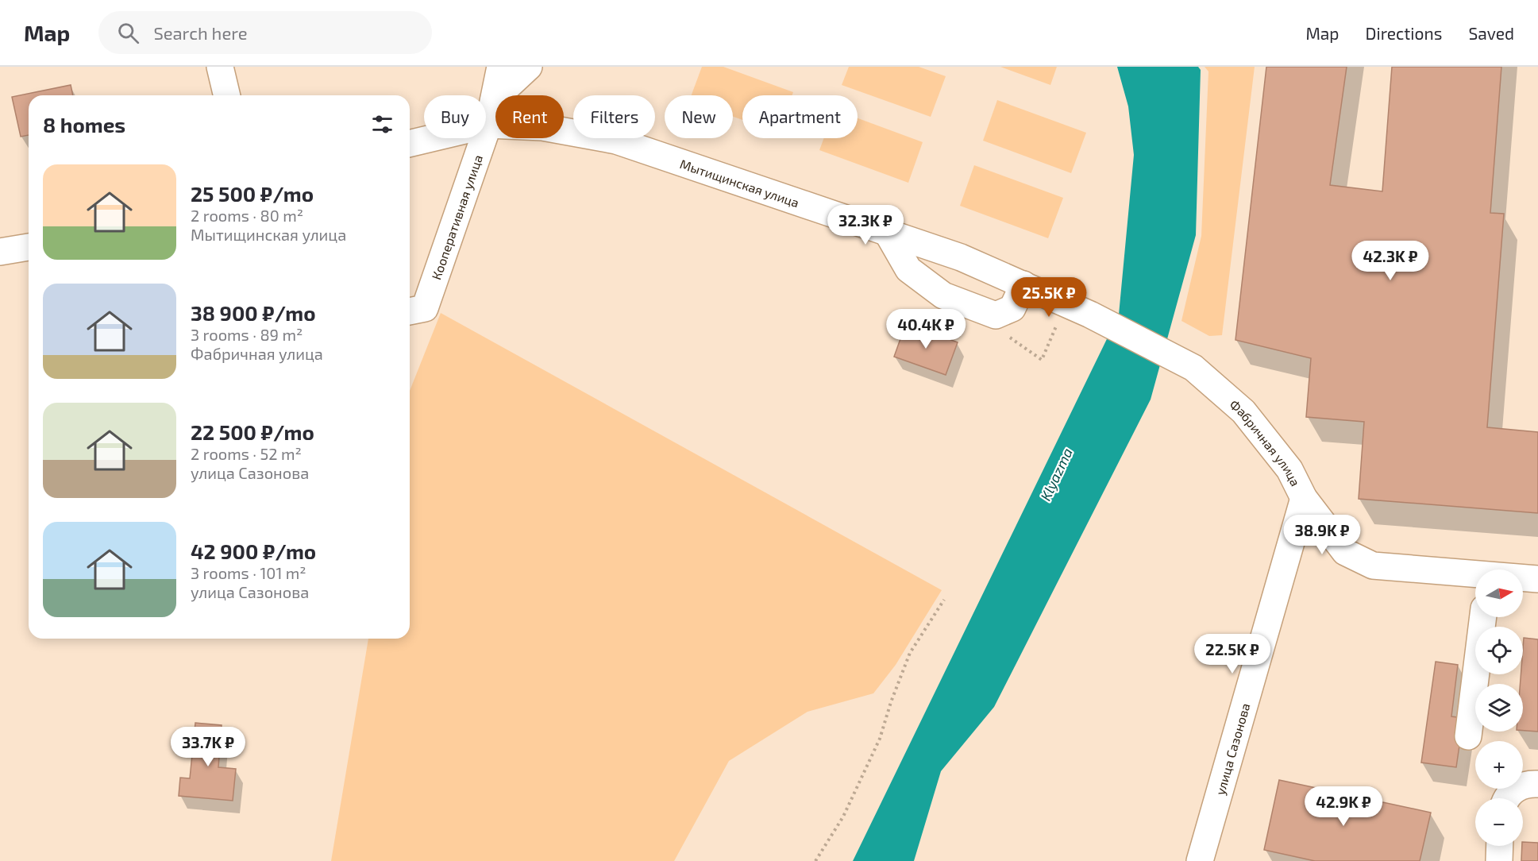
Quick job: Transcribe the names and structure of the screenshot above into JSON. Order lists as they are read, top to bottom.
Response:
{
  "streets": {
    "street": [
      "Мытищинская улица",
      "Кооперативная улица",
      "Фабричная улица",
      "улица Сазонова"
    ]
  },
  "crossings": [
    ["Мытищинская улица", "Кооперативная улица"],
    ["Мытищинская улица", "Фабричная улица"],
    ["Фабричная улица", "улица Сазонова"]
  ],
  "water": ["Klyazma"],
  "north": "right",
  "page": {
    "header": "Map",
    "search": "Search here",
    "nav": ["Map", "Directions", "Saved"],
    "chip": [
      "Buy",
      "Rent",
      "Filters",
      "New",
      "Apartment"
    ],
    "heading": "8 homes",
    "list": [
      {
        "name": "25 500 ₽/mo",
        "note": "2 rooms · 80 m² · Мытищинская улица"
      },
      {
        "name": "38 900 ₽/mo",
        "note": "3 rooms · 89 m² · Фабричная улица"
      },
      {
        "name": "22 500 ₽/mo",
        "note": "2 rooms · 52 m² · улица Сазонова"
      },
      {
        "name": "42 900 ₽/mo",
        "note": "3 rooms · 101 m² · улица Сазонова"
      }
    ],
    "price": [
      "32.3K ₽",
      "42.3K ₽",
      "25.5K ₽",
      "40.4K ₽",
      "38.9K ₽",
      "22.5K ₽",
      "33.7K ₽",
      "42.9K ₽"
    ],
    "map_buttons": ["+", "−"]
  }
}
